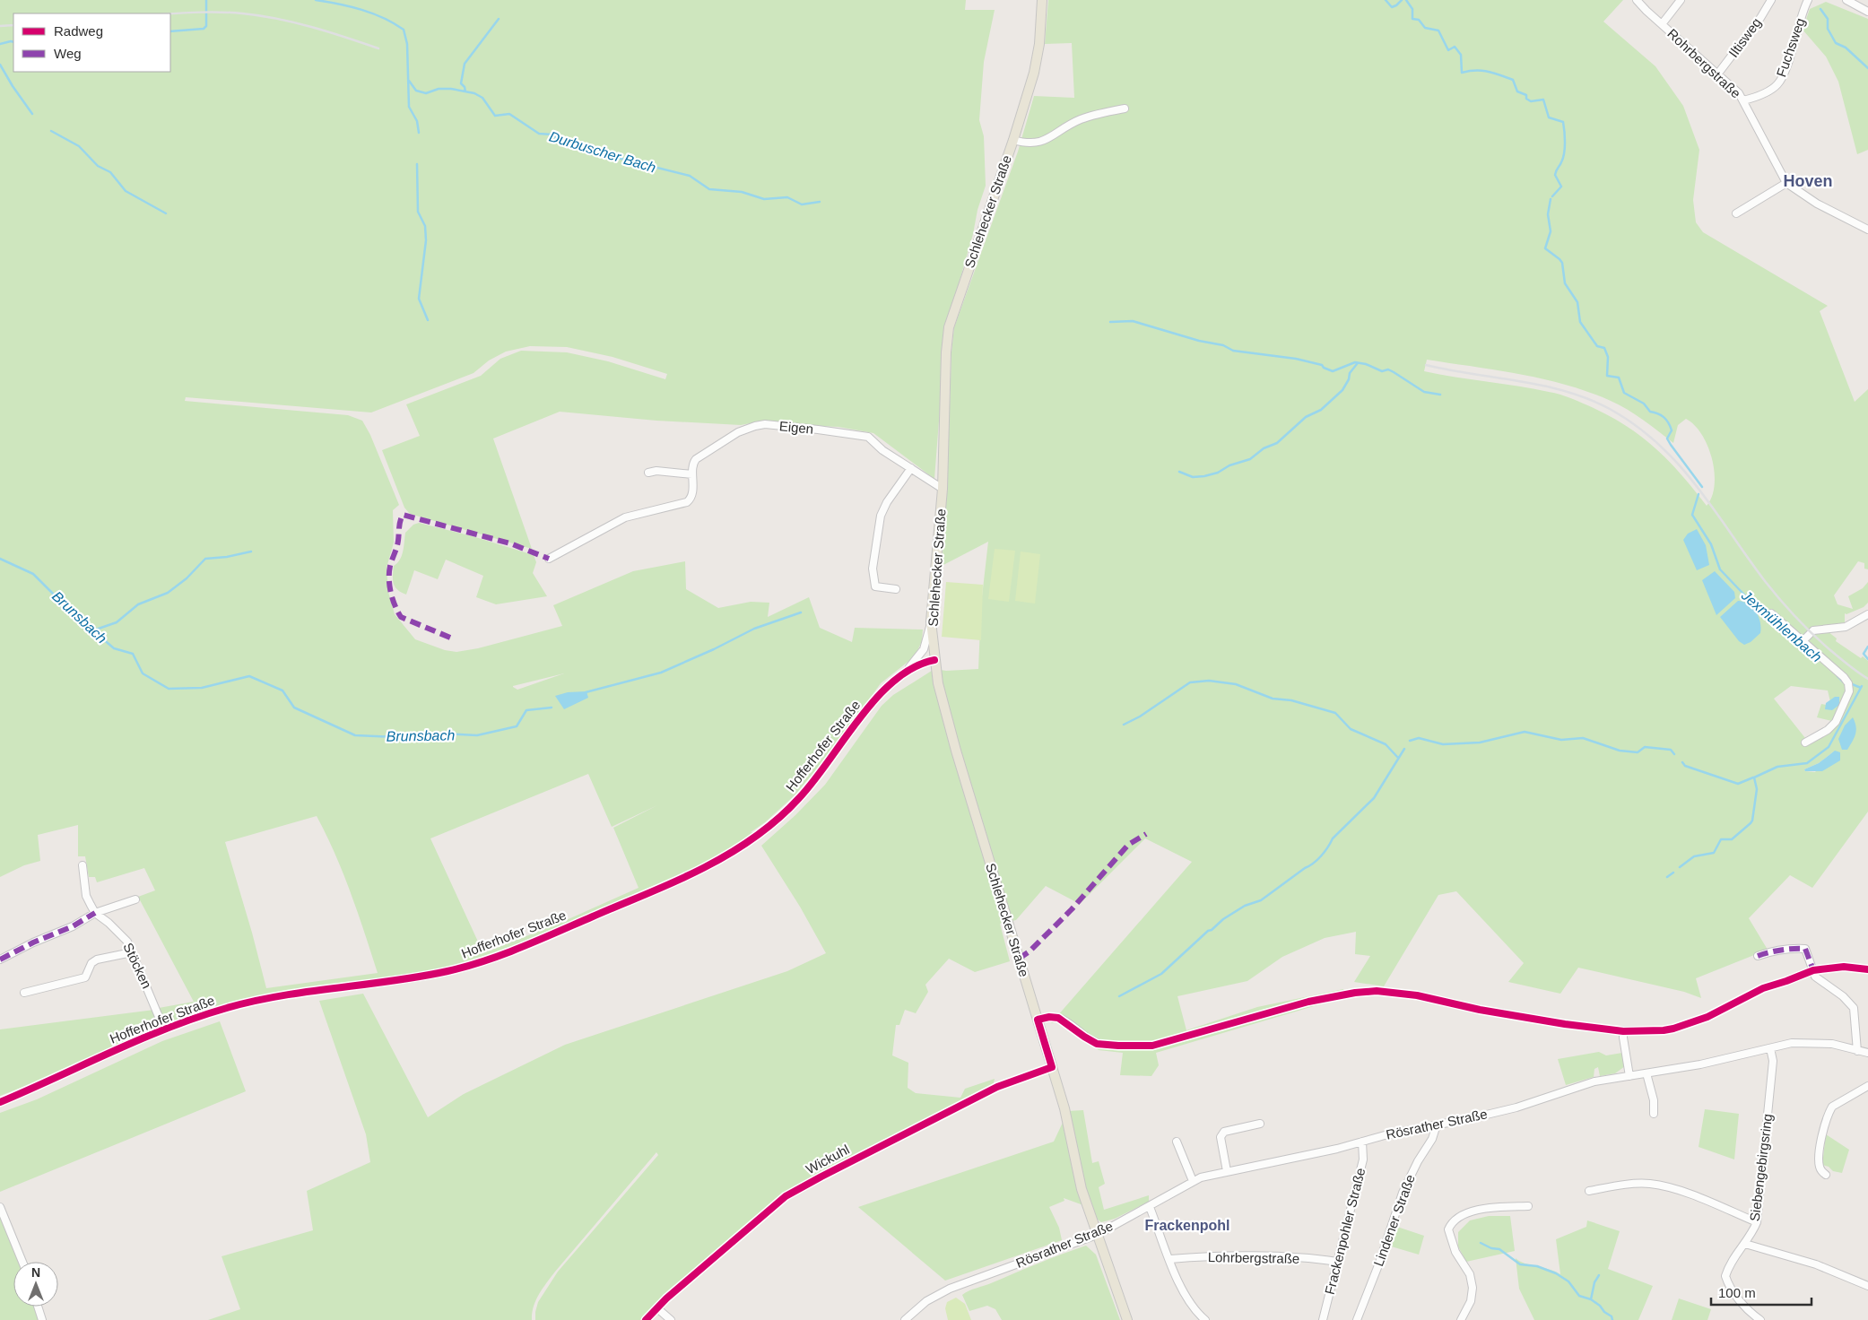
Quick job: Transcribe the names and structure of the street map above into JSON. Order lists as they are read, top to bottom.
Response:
{
  "streets": {
    "main road": ["Schlehecker Straße"],
    "street": [
      "Iltisweg",
      "Fuchsweg",
      "Rohrbergstraße",
      "Eigen",
      "Hofferhofer Straße",
      "Stöcken",
      "Rösrather Straße",
      "Wickuhl",
      "Siebengebirgsring",
      "Lindener Straße",
      "Frackenpohler Straße",
      "Lohrbergstraße"
    ]
  },
  "crossings": [
    ["Iltisweg", "Rohrbergstraße"],
    ["Fuchsweg", "Rohrbergstraße"],
    ["Schlehecker Straße", "Eigen"],
    ["Schlehecker Straße", "Hofferhofer Straße"],
    ["Schlehecker Straße", "Rösrather Straße"],
    ["Schlehecker Straße", "Wickuhl"],
    ["Hofferhofer Straße", "Stöcken"],
    ["Rösrather Straße", "Siebengebirgsring"],
    ["Rösrather Straße", "Lindener Straße"],
    ["Rösrather Straße", "Frackenpohler Straße"],
    ["Frackenpohler Straße", "Lohrbergstraße"]
  ],
  "districts": ["Hoven", "Frackenpohl"],
  "water": ["Durbuscher Bach", "Brunsbach", "Jexmühlenbach"],
  "legend": ["Radweg", "Weg"],
  "scale_bar": "100 m",
  "north": "top"
}
